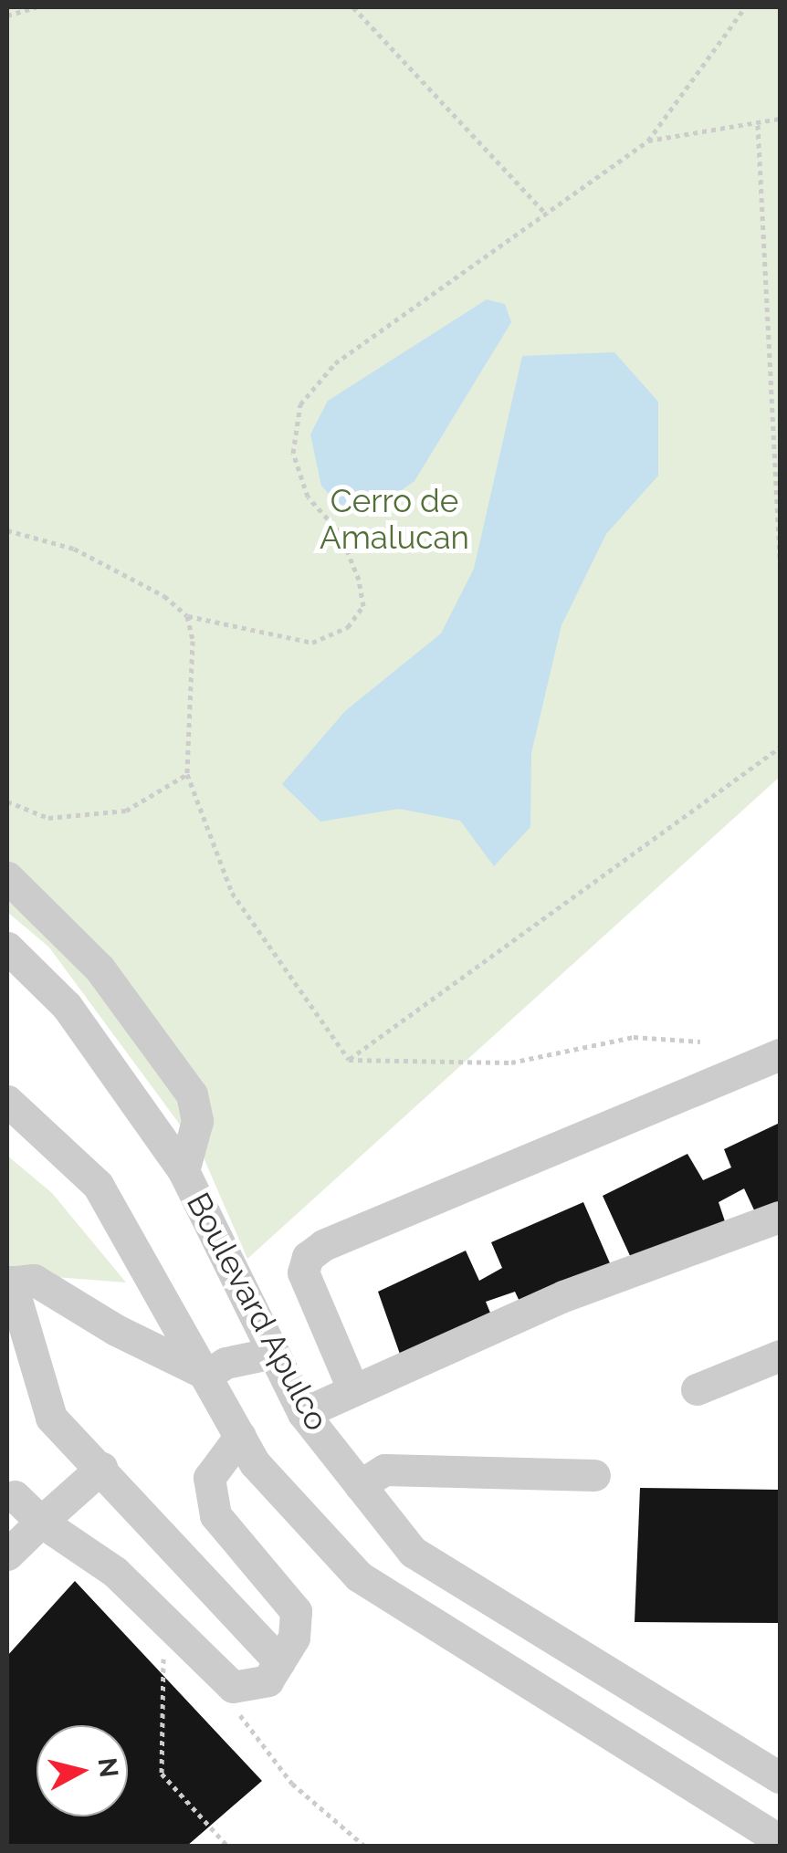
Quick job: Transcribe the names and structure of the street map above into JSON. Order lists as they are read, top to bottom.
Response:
{
  "streets": {
    "street": ["Boulevard Apulco"]
  },
  "parks": ["Cerro de Amalucan"],
  "north": "right"
}
